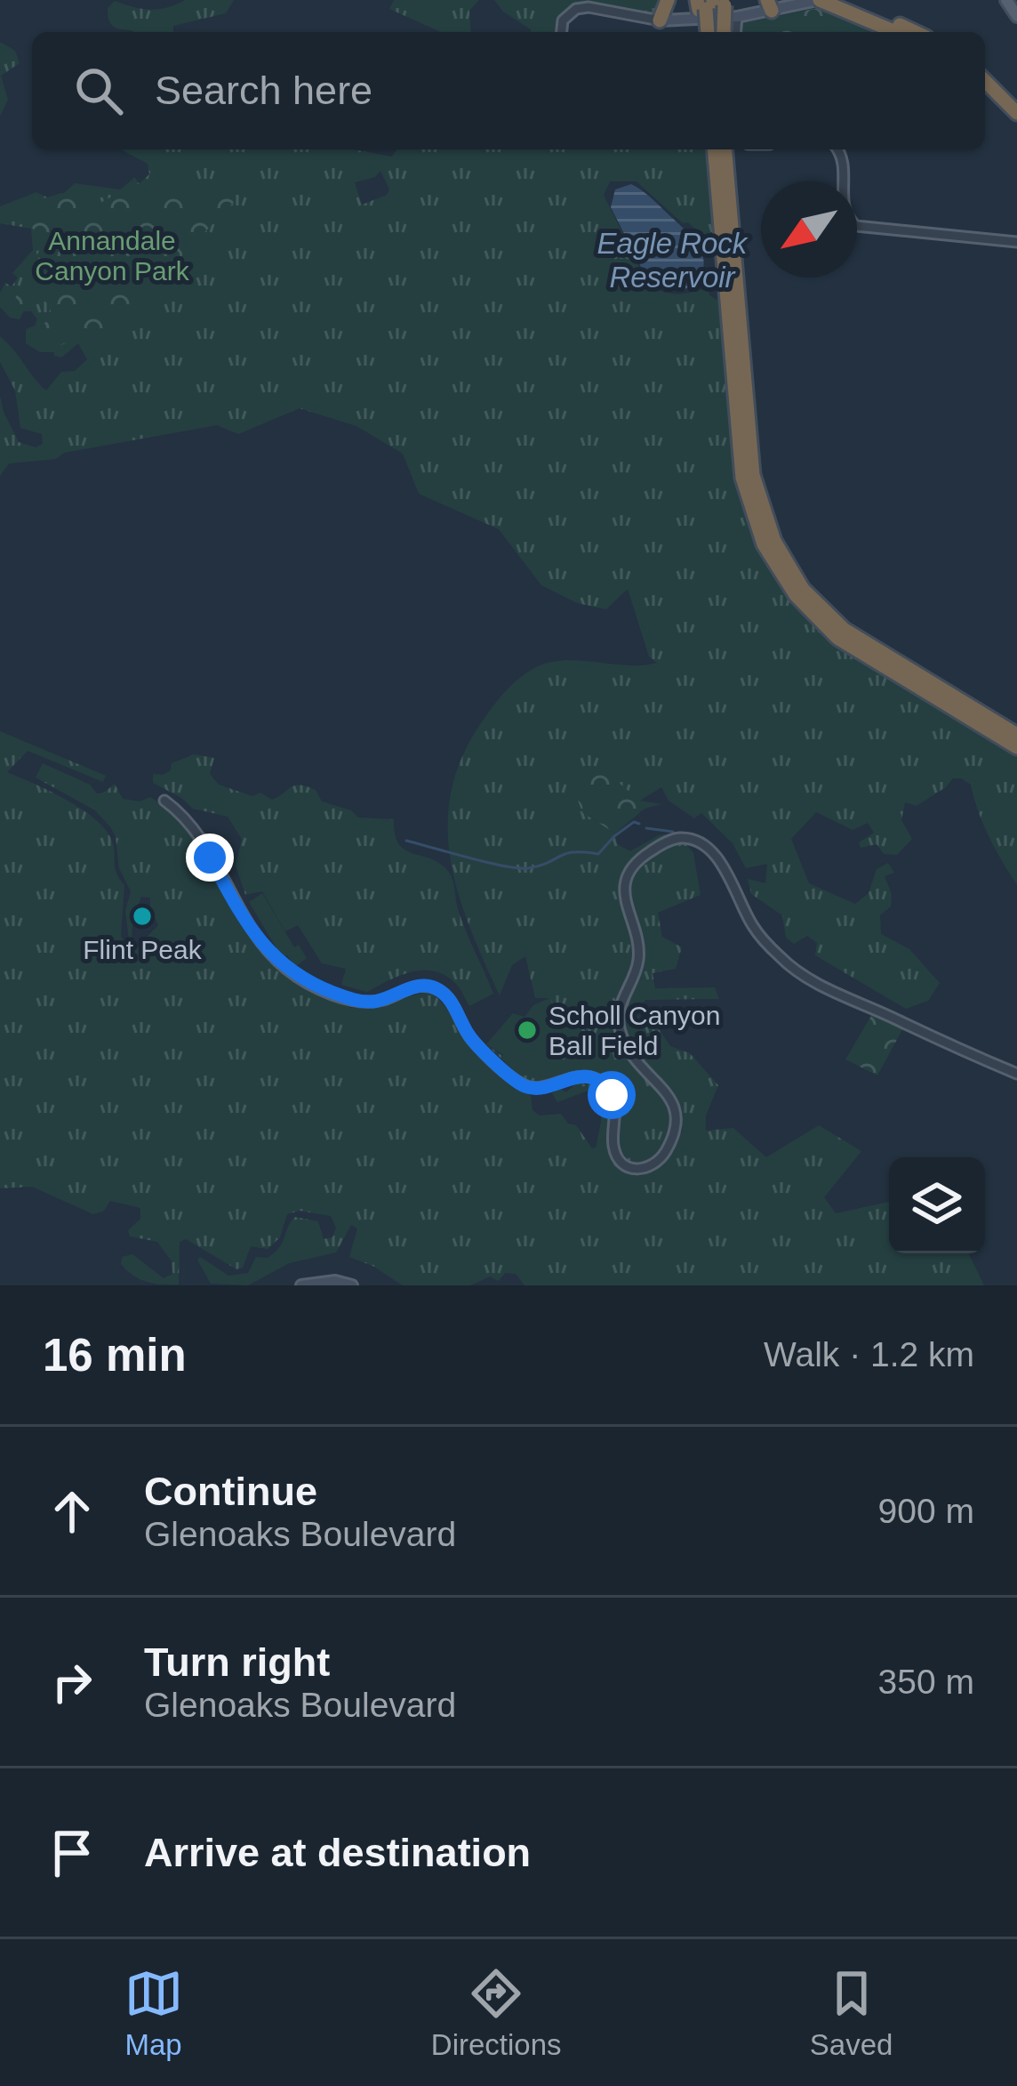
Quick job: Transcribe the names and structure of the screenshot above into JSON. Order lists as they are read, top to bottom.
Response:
{
  "water": ["Eagle Rock Reservoir"],
  "parks": ["Annandale Canyon Park"],
  "places": ["Flint Peak", "Scholl Canyon Ball Field"],
  "north": "bottom left",
  "page": {
    "search": "Search here",
    "heading": ["16 min", "Walk · 1.2 km"],
    "list": [
      ["Continue", "Glenoaks Boulevard", "900 m"],
      ["Turn right", "Glenoaks Boulevard", "350 m"],
      "Arrive at destination"
    ],
    "nav": ["Map", "Directions", "Saved"]
  }
}
